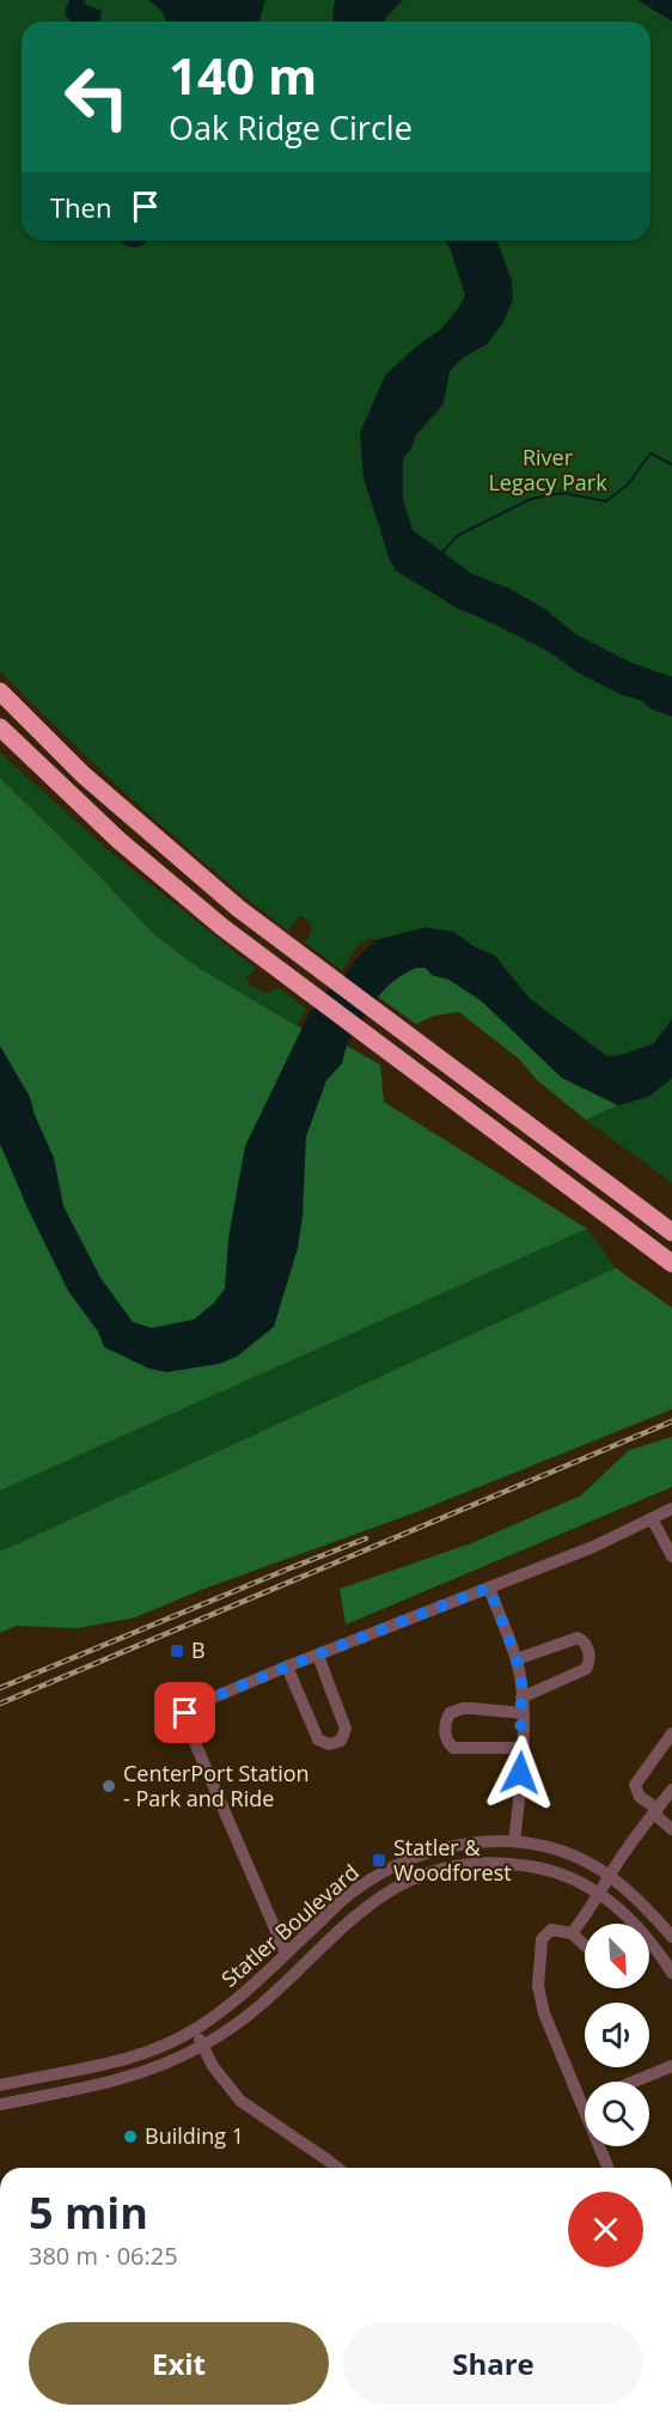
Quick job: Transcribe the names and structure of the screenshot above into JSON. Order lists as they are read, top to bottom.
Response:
{
  "streets": {
    "street": ["Statler Boulevard"]
  },
  "parks": ["River Legacy Park"],
  "places": {
    "transit": ["B", "Statler & Woodforest"],
    "other": ["CenterPort Station - Park and Ride", "Building 1"]
  },
  "north": "bottom right",
  "page": {
    "turn": ["140 m", "Oak Ridge Circle"],
    "then": "Then",
    "heading": ["5 min", "380 m · 06:25"],
    "buttons": ["Exit", "Share"]
  }
}
